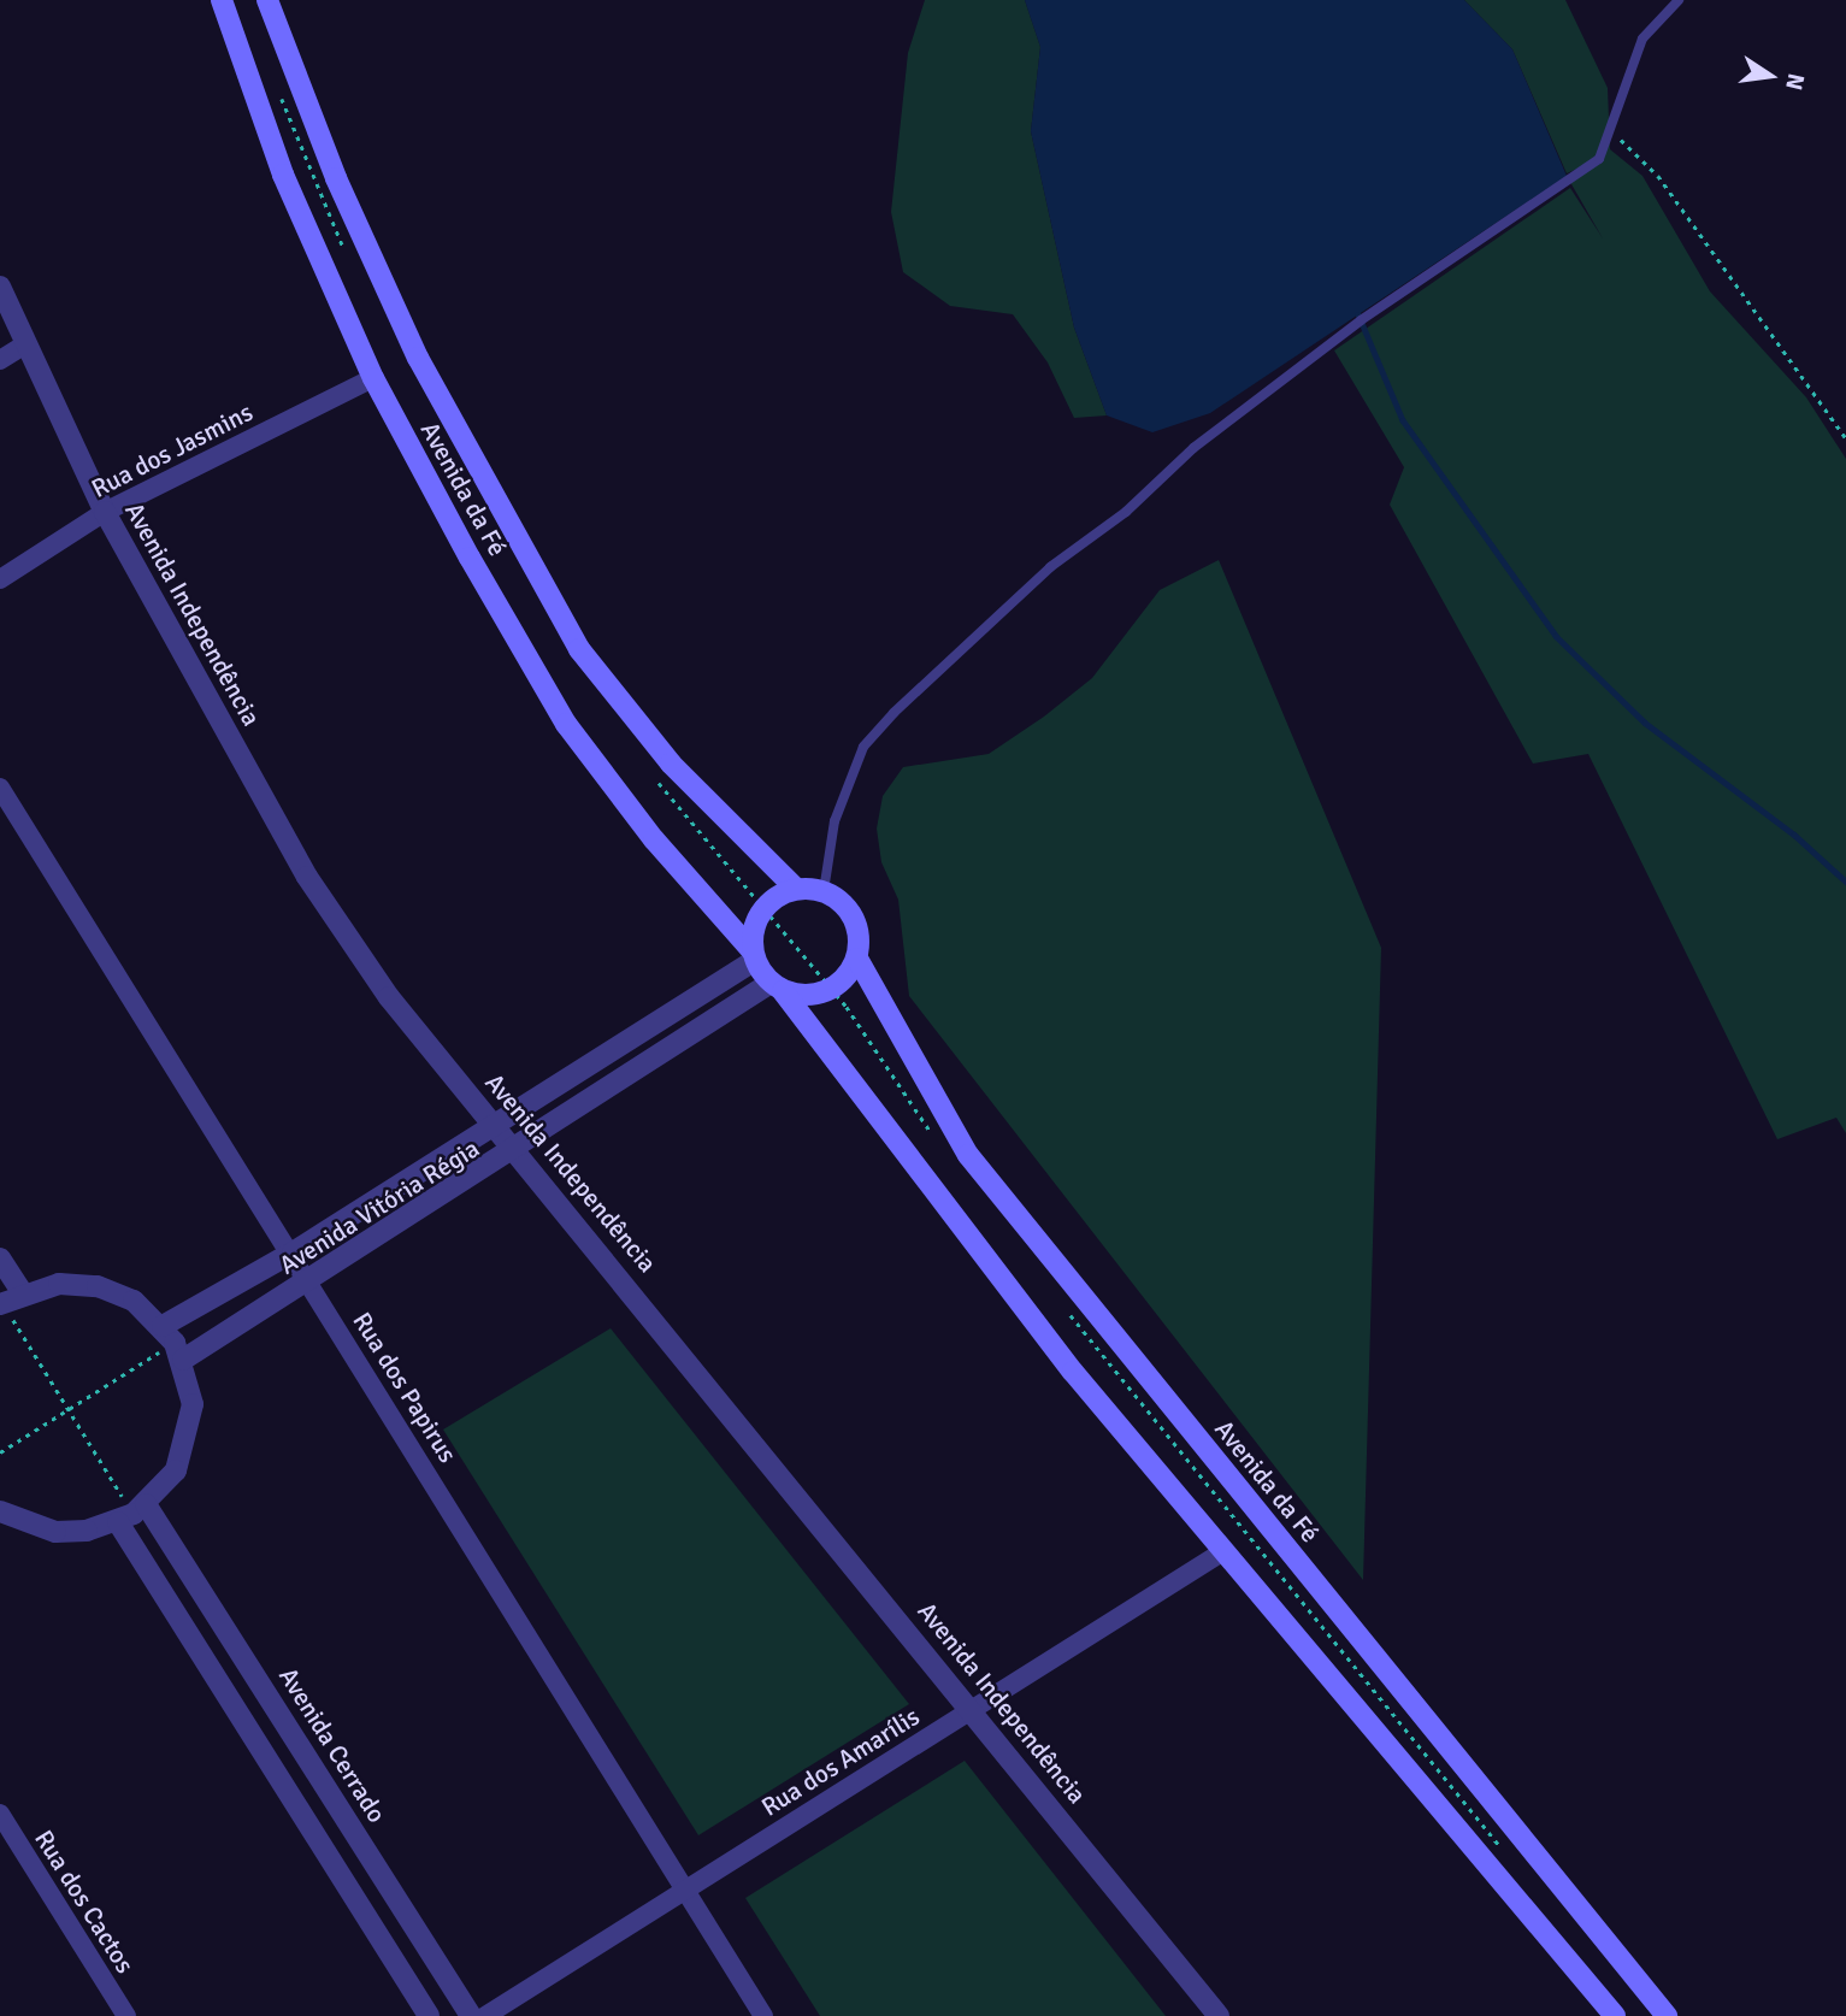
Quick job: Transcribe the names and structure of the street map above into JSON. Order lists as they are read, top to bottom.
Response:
{
  "streets": {
    "main road": ["Avenida da Fé"],
    "street": [
      "Rua dos Jasmins",
      "Avenida Independência",
      "Avenida Vitória Régia",
      "Rua dos Papirus",
      "Avenida Cerrado",
      "Rua dos Amarílis",
      "Rua dos Cactos"
    ]
  },
  "crossings": [
    ["Rua dos Jasmins", "Avenida da Fé"],
    ["Rua dos Jasmins", "Avenida Independência"],
    ["Avenida da Fé", "Avenida Vitória Régia"],
    ["Avenida Independência", "Avenida Vitória Régia"],
    ["Avenida Independência", "Rua dos Amarílis"],
    ["Avenida Vitória Régia", "Rua dos Papirus"],
    ["Rua dos Papirus", "Rua dos Amarílis"]
  ],
  "north": "right"
}
